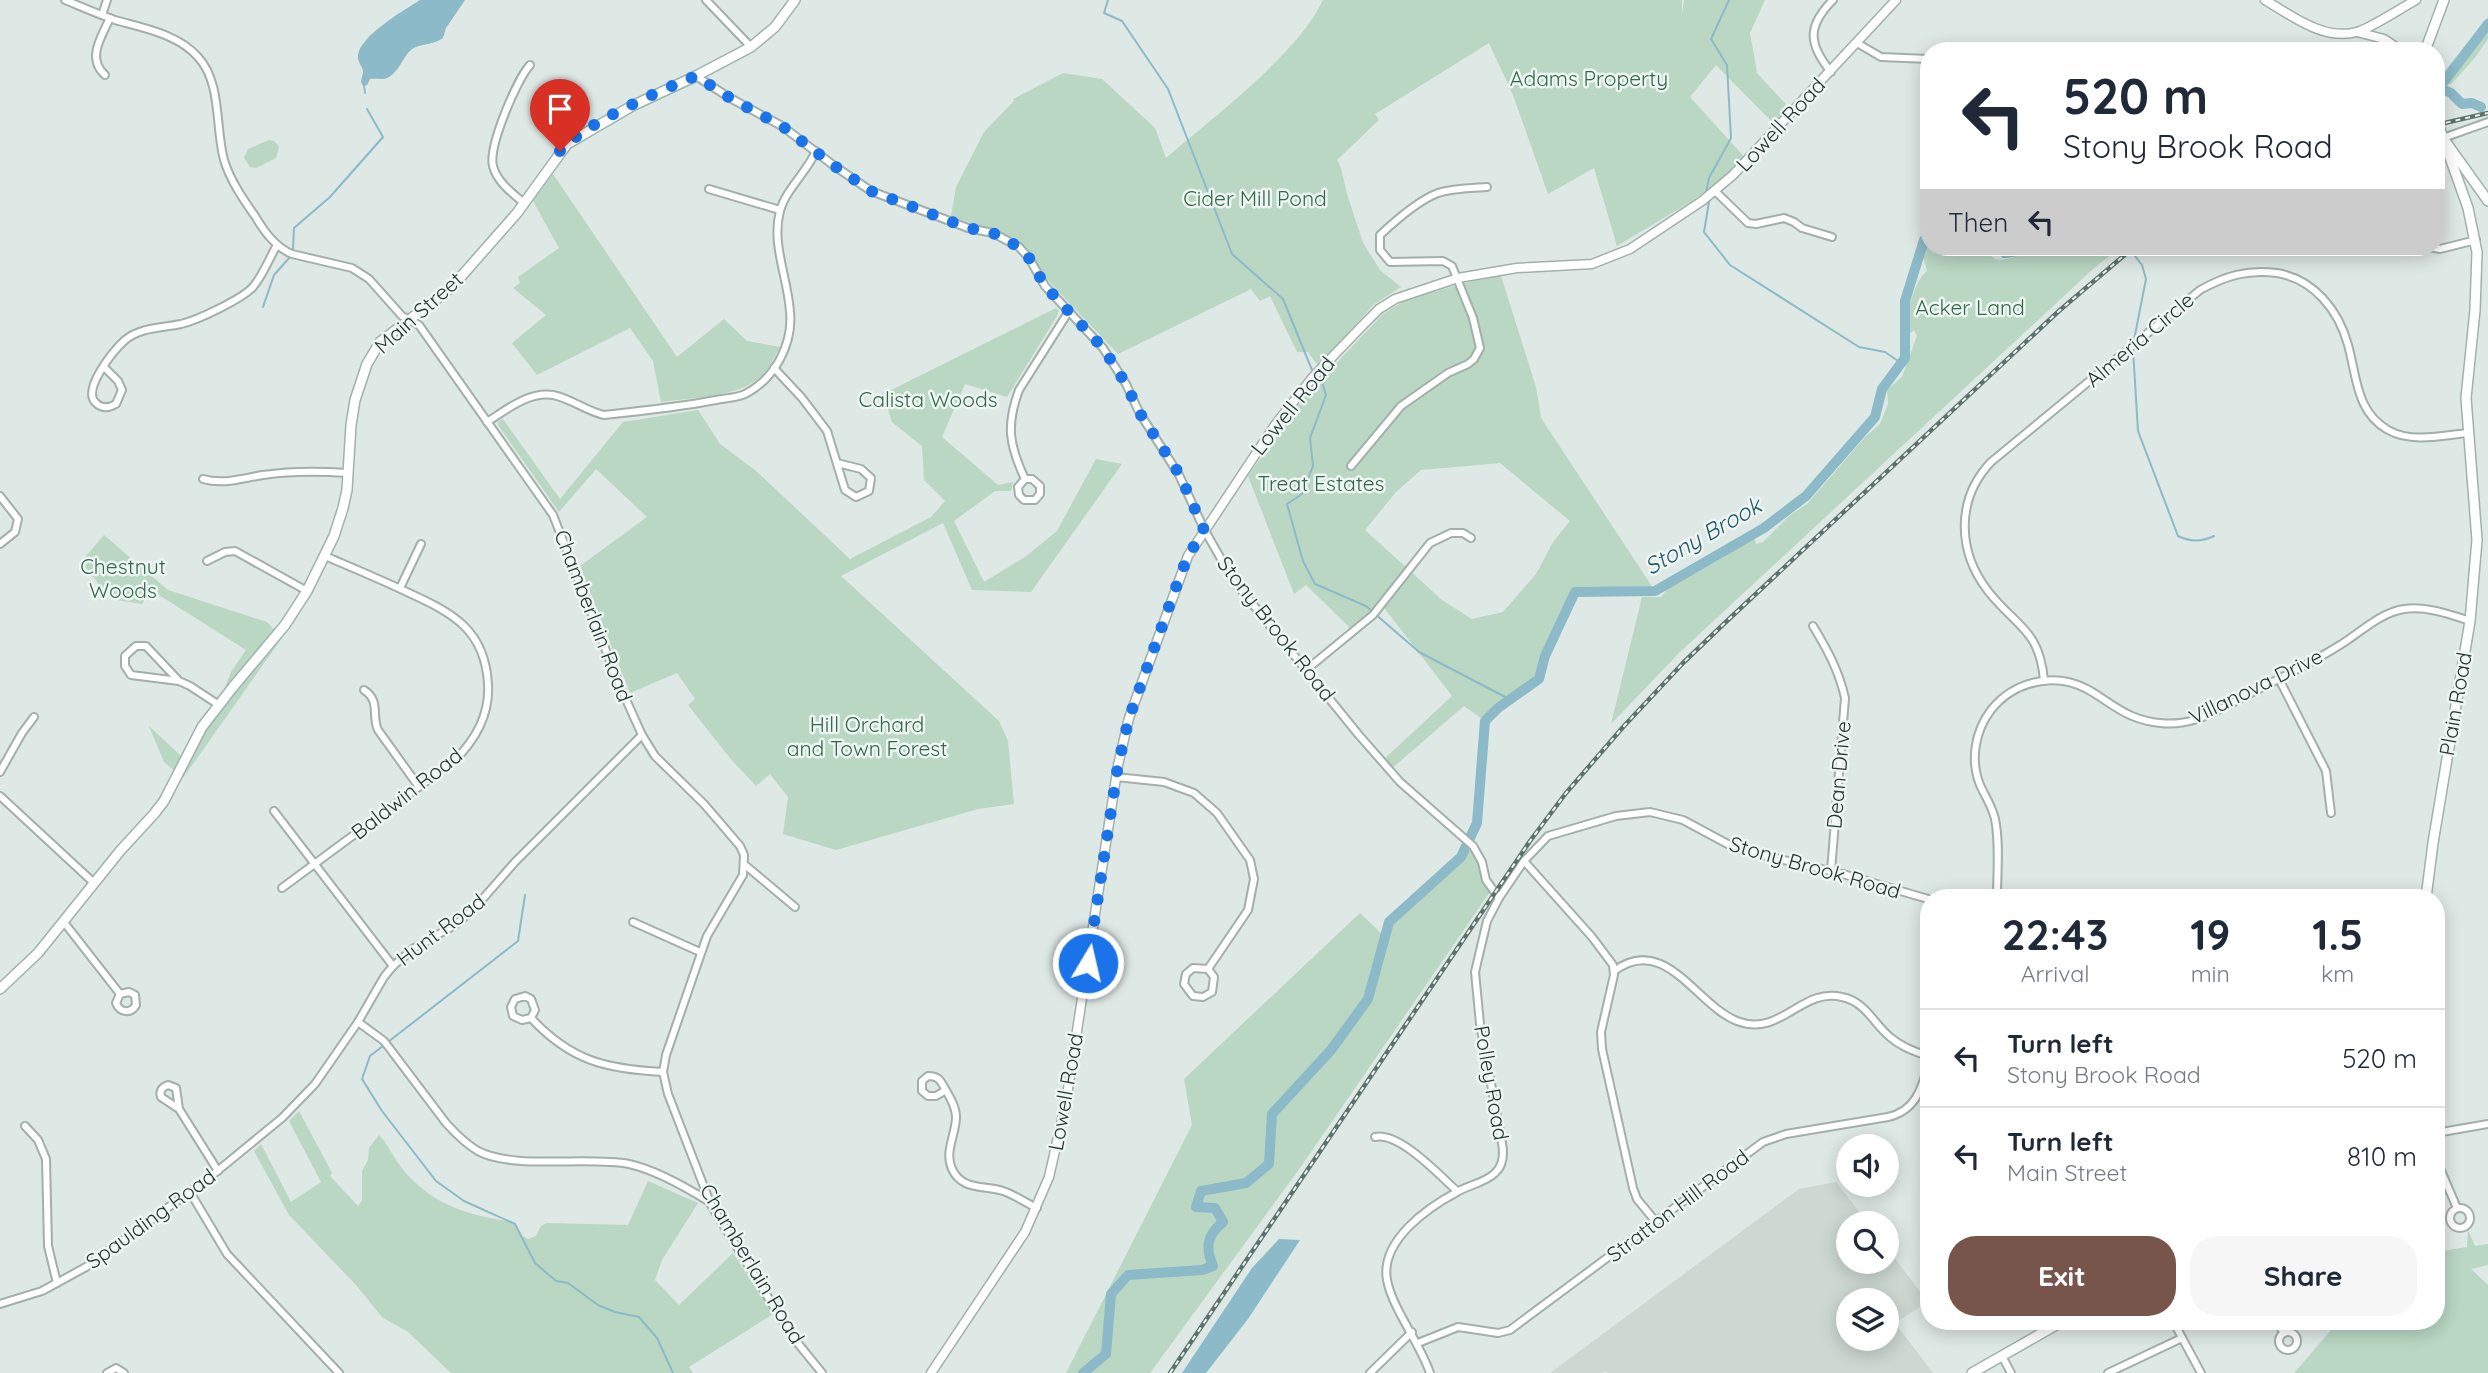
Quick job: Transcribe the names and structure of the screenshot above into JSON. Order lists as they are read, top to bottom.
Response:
{
  "streets": {
    "main road": ["Main Street", "Plain Road"],
    "street": [
      "Lowell Road",
      "Almeria Circle",
      "Chamberlain Road",
      "Stony Brook Road",
      "Villanova Drive",
      "Dean Drive",
      "Baldwin Road",
      "Hunt Road",
      "Polley Road",
      "Stratton Hill Road",
      "Spaulding Road"
    ]
  },
  "crossings": [
    ["Lowell Road", "Stony Brook Road"],
    ["Main Street", "Chamberlain Road"],
    ["Main Street", "Stony Brook Road"],
    ["Main Street", "Baldwin Road"],
    ["Almeria Circle", "Villanova Drive"],
    ["Almeria Circle", "Plain Road"],
    ["Chamberlain Road", "Hunt Road"],
    ["Stony Brook Road", "Dean Drive"],
    ["Stony Brook Road", "Polley Road"],
    ["Villanova Drive", "Plain Road"],
    ["Hunt Road", "Spaulding Road"],
    ["Polley Road", "Stratton Hill Road"]
  ],
  "water": ["Stony Brook"],
  "parks": [
    "Adams Property",
    "Cider Mill Pond",
    "Acker Land",
    "Calista Woods",
    "Treat Estates",
    "Chestnut Woods",
    "Hill Orchard and Town Forest"
  ],
  "page": {
    "turn": ["520 m", "Stony Brook Road"],
    "then": "Then",
    "eta": [
      "22:43",
      "Arrival",
      "19",
      "min",
      "1.5",
      "km"
    ],
    "list": [
      {
        "name": "Turn left",
        "note": "Stony Brook Road",
        "value": "520 m"
      },
      {
        "name": "Turn left",
        "note": "Main Street",
        "value": "810 m"
      }
    ],
    "buttons": ["Exit", "Share"]
  }
}
